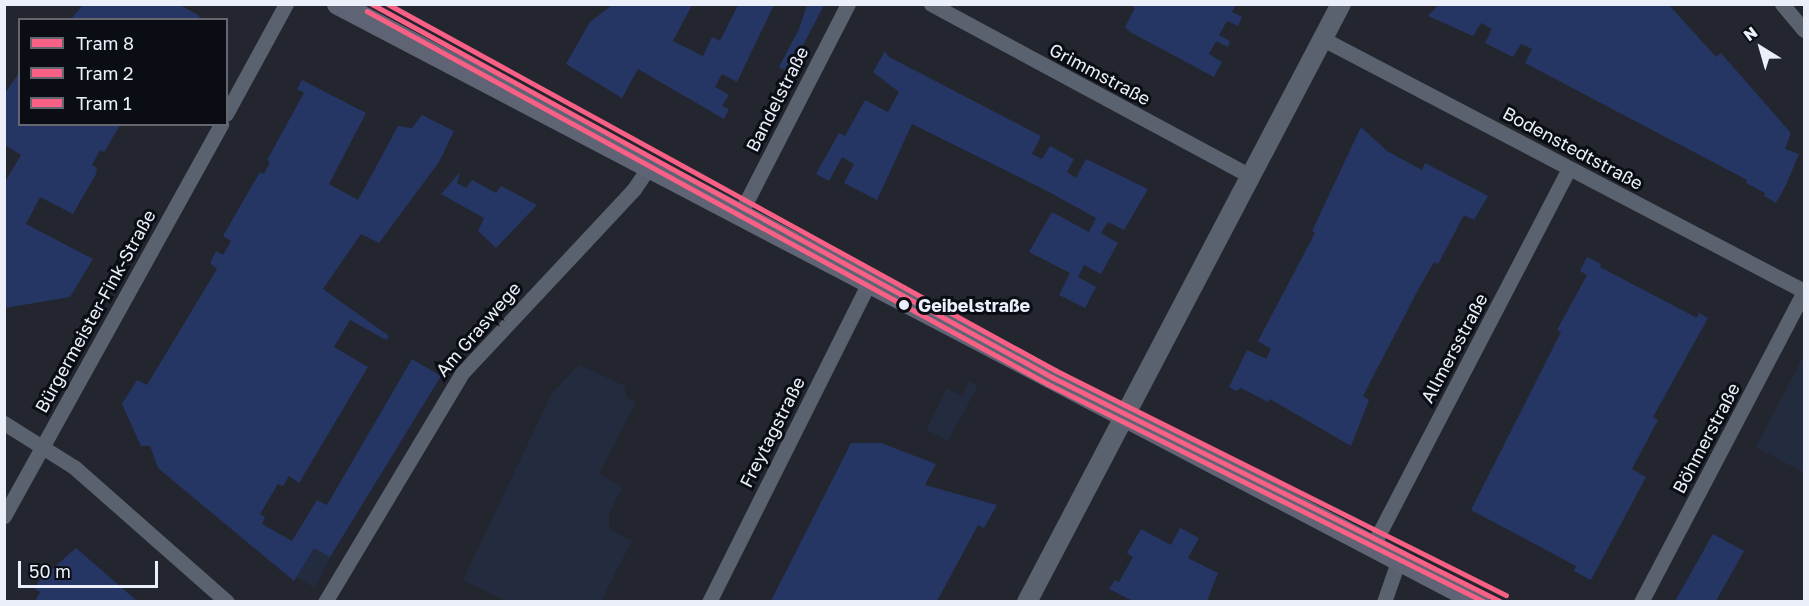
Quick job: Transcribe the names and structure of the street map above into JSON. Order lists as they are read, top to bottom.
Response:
{
  "streets": {
    "street": [
      "Grimmstraße",
      "Bandelstraße",
      "Bodenstedtstraße",
      "Bürgermeister-Fink-Straße",
      "Am Graswege",
      "Allmersstraße",
      "Freytagstraße",
      "Böhmerstraße"
    ]
  },
  "crossings": [
    ["Bodenstedtstraße", "Allmersstraße"],
    ["Bodenstedtstraße", "Böhmerstraße"]
  ],
  "places": ["Geibelstraße"],
  "lines": ["tram line 8", "tram line 1", "tram line 2"],
  "legend": ["Tram 8", "Tram 2", "Tram 1"],
  "scale_bar": "50 m",
  "north": "top left"
}
